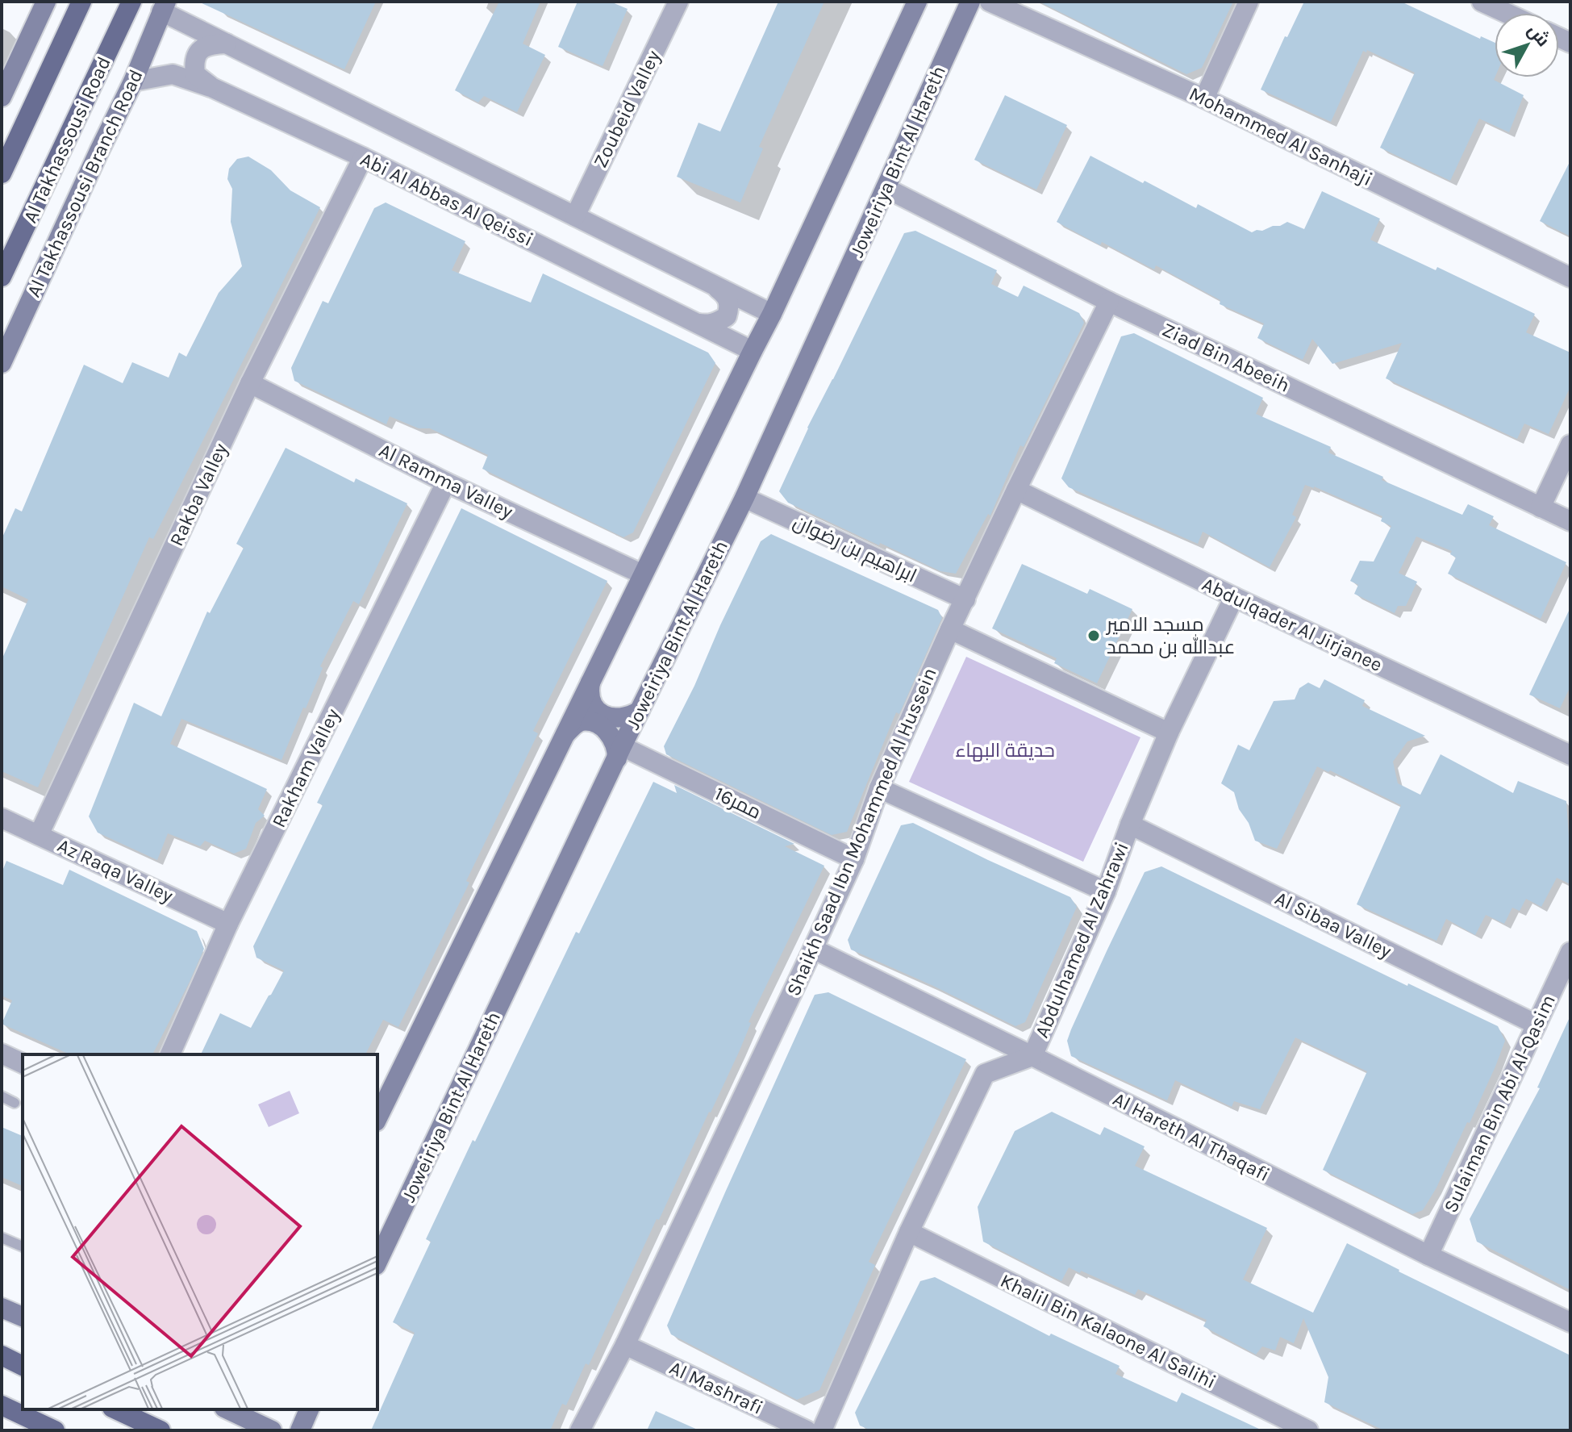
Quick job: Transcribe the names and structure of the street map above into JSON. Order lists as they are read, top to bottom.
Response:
{
  "streets": {
    "main road": ["Al Takhassousi Road"],
    "street": [
      "Zoubeid Valley",
      "Mohammed Al Sanhaji",
      "Joweiriya Bint Al Hareth",
      "Al Takhassousi Branch Road",
      "Abi Al Abbas Al Qeissi",
      "Ziad Bin Abeeih",
      "Al Ramma Valley",
      "Rakba Valley",
      "ابراهيم بن رضوان",
      "Abdulqader Al Jirjanee",
      "Rakham Valley",
      "ممر16",
      "Shaikh Saad Ibn Mohammed Al Hussein",
      "Az Raqa Valley",
      "Al Sibaa Valley",
      "Abdulhamed Al Zahrawi",
      "Sulaiman Bin Abi Al-Qasim",
      "Al Hareth Al Thaqafi",
      "Khalil Bin Kalaone Al Salihi",
      "Al Mashrafi"
    ]
  },
  "crossings": [
    ["Joweiriya Bint Al Hareth", "Ziad Bin Abeeih"],
    ["Joweiriya Bint Al Hareth", "ابراهيم بن رضوان"],
    ["Joweiriya Bint Al Hareth", "ممر16"],
    ["Al Takhassousi Branch Road", "Abi Al Abbas Al Qeissi"],
    ["Abi Al Abbas Al Qeissi", "Rakba Valley"],
    ["Ziad Bin Abeeih", "Shaikh Saad Ibn Mohammed Al Hussein"],
    ["Al Ramma Valley", "Rakba Valley"],
    ["Al Ramma Valley", "Rakham Valley"],
    ["Rakba Valley", "Az Raqa Valley"],
    ["ابراهيم بن رضوان", "Shaikh Saad Ibn Mohammed Al Hussein"],
    ["Abdulqader Al Jirjanee", "Shaikh Saad Ibn Mohammed Al Hussein"],
    ["Abdulqader Al Jirjanee", "Abdulhamed Al Zahrawi"],
    ["Rakham Valley", "Az Raqa Valley"],
    ["ممر16", "Shaikh Saad Ibn Mohammed Al Hussein"],
    ["Shaikh Saad Ibn Mohammed Al Hussein", "Al Hareth Al Thaqafi"],
    ["Shaikh Saad Ibn Mohammed Al Hussein", "Al Mashrafi"],
    ["Al Sibaa Valley", "Abdulhamed Al Zahrawi"],
    ["Al Sibaa Valley", "Sulaiman Bin Abi Al-Qasim"],
    ["Abdulhamed Al Zahrawi", "Al Hareth Al Thaqafi"],
    ["Abdulhamed Al Zahrawi", "Khalil Bin Kalaone Al Salihi"],
    ["Sulaiman Bin Abi Al-Qasim", "Al Hareth Al Thaqafi"]
  ],
  "parks": ["حديقة البهاء"],
  "places": ["مسجد الامير عبدالله بن محمد"],
  "north": "top right"
}
